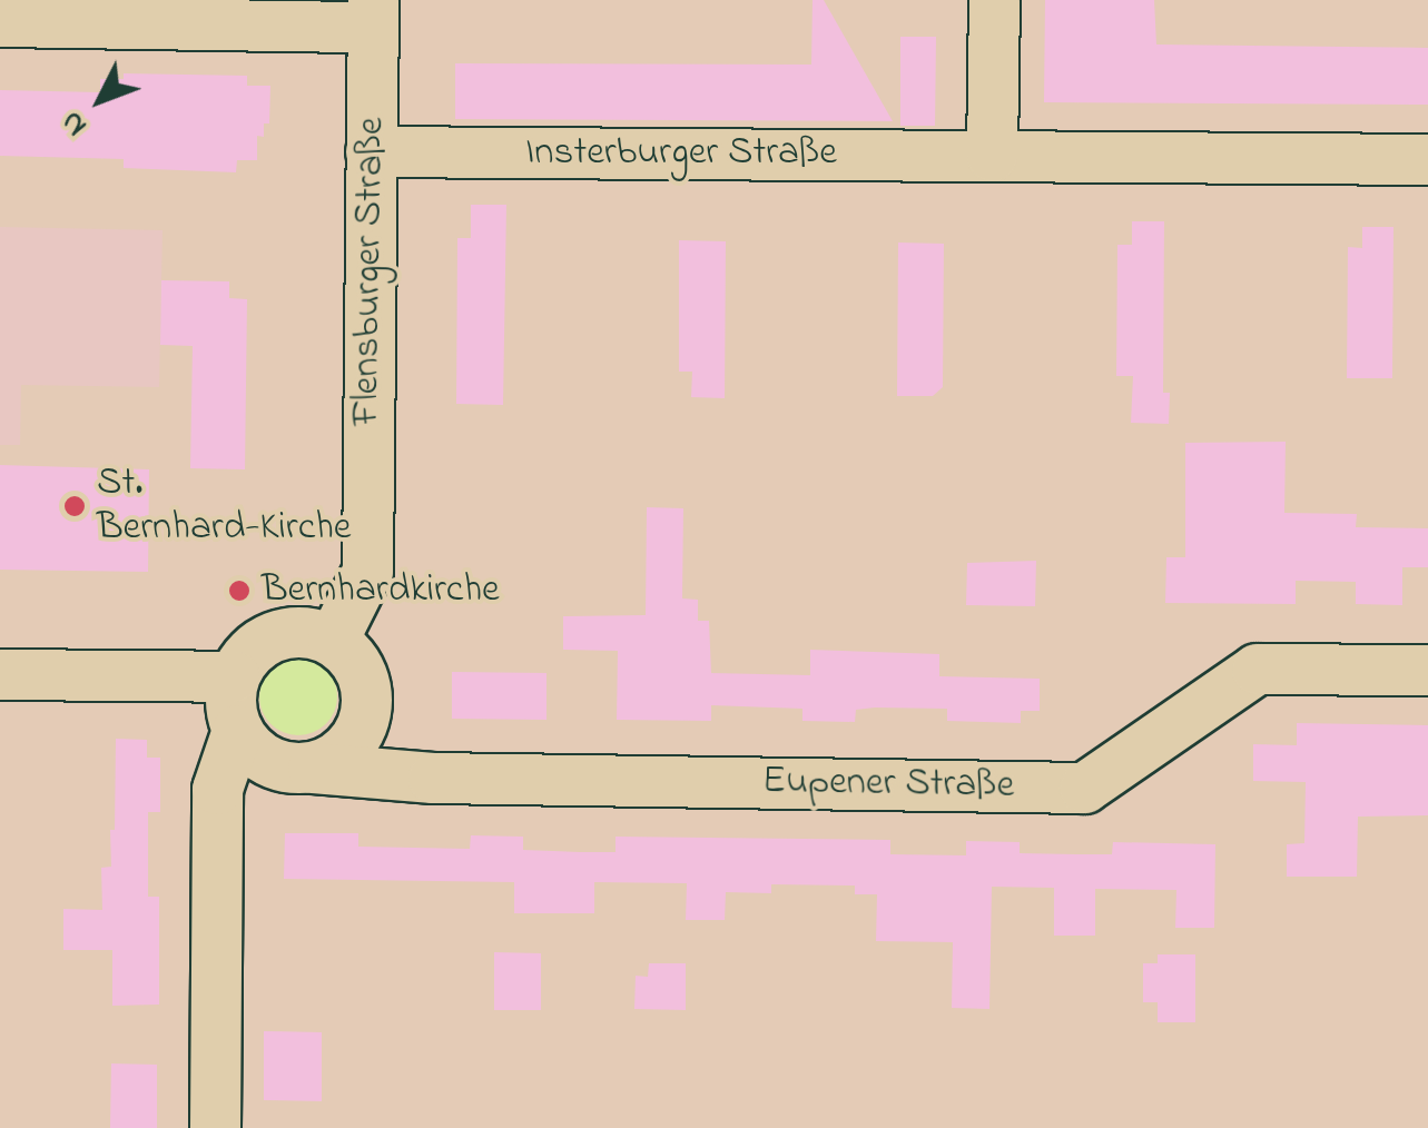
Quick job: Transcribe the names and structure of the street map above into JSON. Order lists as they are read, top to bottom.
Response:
{
  "streets": {
    "street": ["Insterburger Straße", "Flensburger Straße", "Eupener Straße"]
  },
  "crossings": [
    ["Insterburger Straße", "Flensburger Straße"],
    ["Flensburger Straße", "Eupener Straße"]
  ],
  "places": ["St. Bernhard-Kirche", "Bernhardkirche"],
  "north": "bottom left"
}
